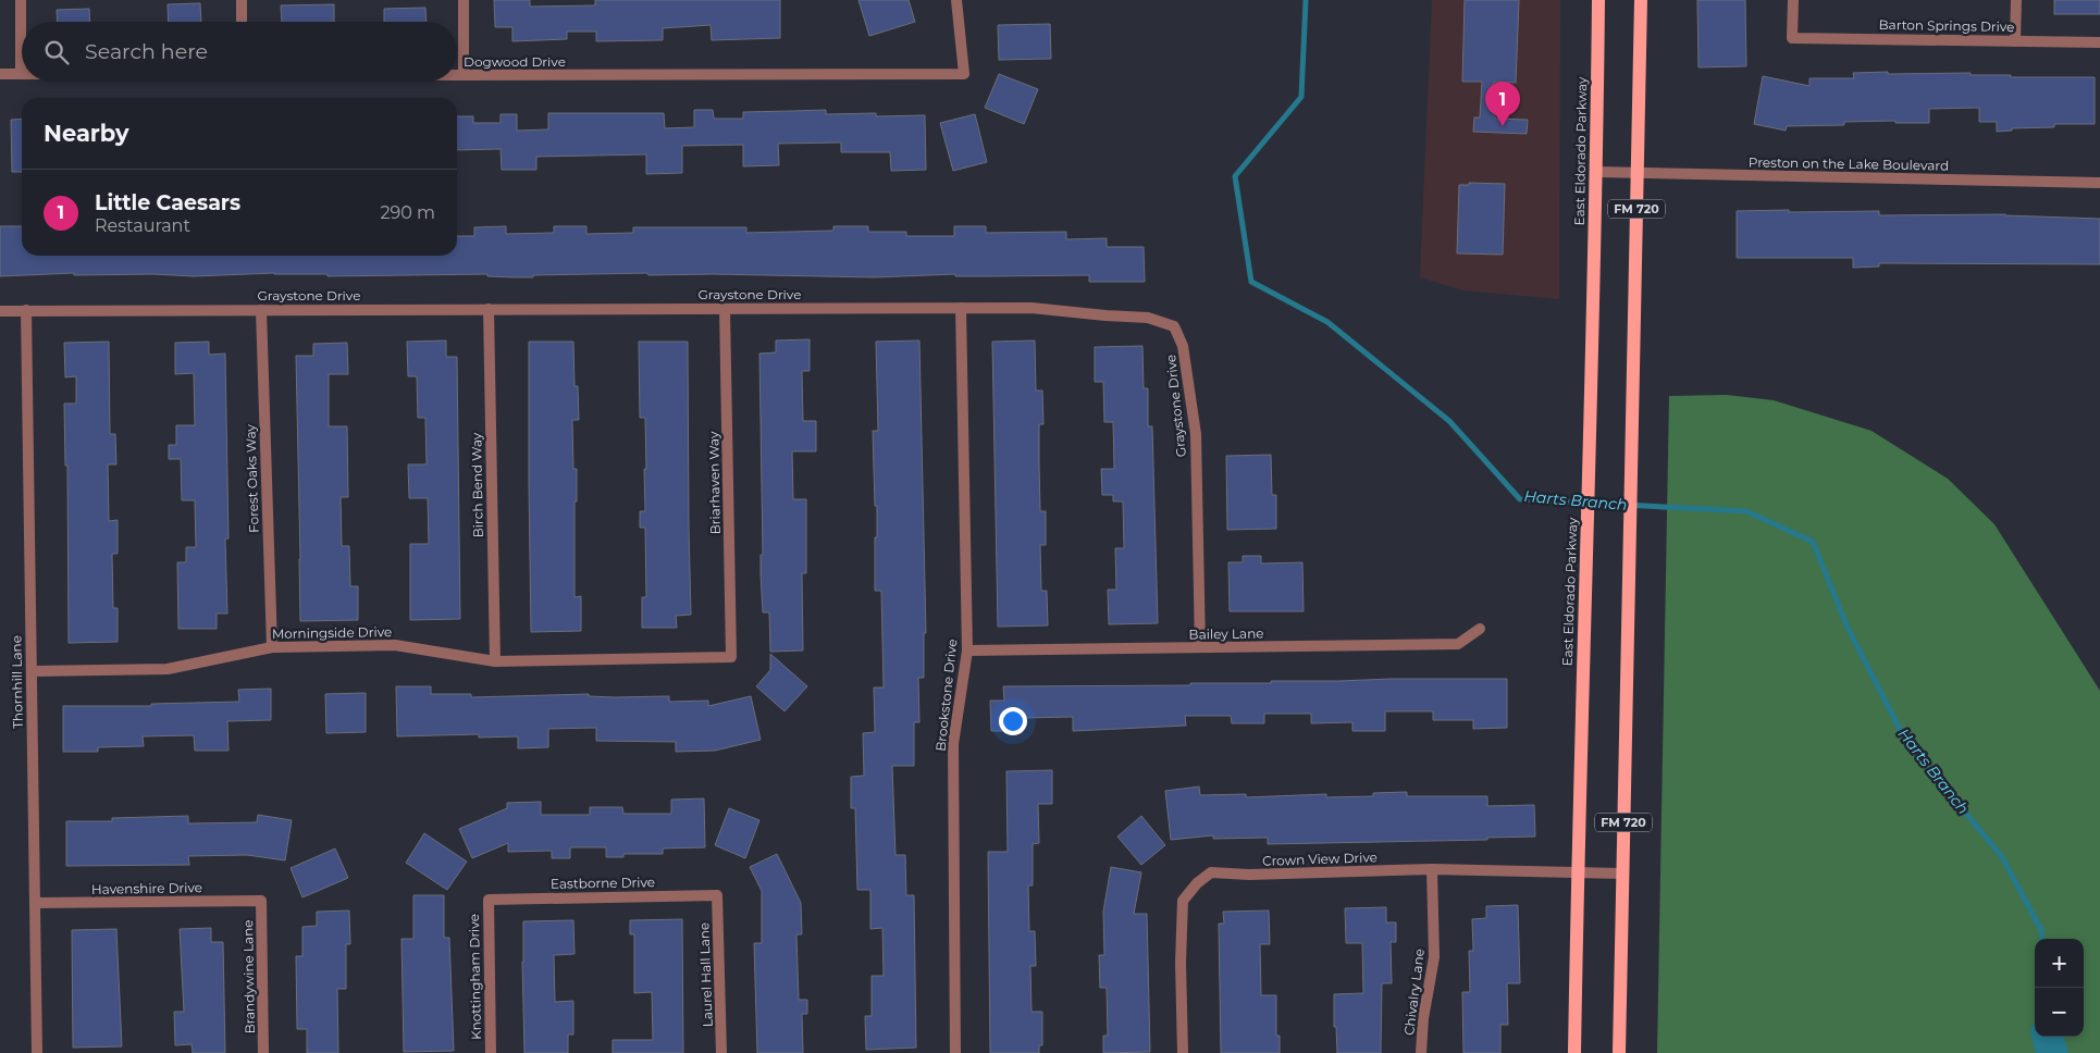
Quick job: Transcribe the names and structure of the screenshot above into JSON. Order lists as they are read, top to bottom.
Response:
{
  "streets": {
    "main road": ["East Eldorado Parkway", "FM 720"],
    "street": [
      "Barton Springs Drive",
      "Dogwood Drive",
      "Preston on the Lake Boulevard",
      "Graystone Drive",
      "Forest Oaks Way",
      "Briarhaven Way",
      "Birch Bend Way",
      "Morningside Drive",
      "Bailey Lane",
      "Thornhill Lane",
      "Brookstone Drive",
      "Crown View Drive",
      "Eastborne Drive",
      "Havenshire Drive",
      "Laurel Hall Lane",
      "Brandywine Lane",
      "Knottingham Drive",
      "Chivalry Lane"
    ]
  },
  "crossings": [
    ["East Eldorado Parkway", "Preston on the Lake Boulevard"],
    ["East Eldorado Parkway", "Crown View Drive"],
    ["Preston on the Lake Boulevard", "FM 720"],
    ["FM 720", "Crown View Drive"],
    ["Graystone Drive", "Forest Oaks Way"],
    ["Graystone Drive", "Briarhaven Way"],
    ["Graystone Drive", "Birch Bend Way"],
    ["Graystone Drive", "Bailey Lane"],
    ["Graystone Drive", "Thornhill Lane"],
    ["Graystone Drive", "Brookstone Drive"],
    ["Forest Oaks Way", "Morningside Drive"],
    ["Briarhaven Way", "Morningside Drive"],
    ["Birch Bend Way", "Morningside Drive"],
    ["Morningside Drive", "Thornhill Lane"],
    ["Bailey Lane", "Brookstone Drive"],
    ["Thornhill Lane", "Havenshire Drive"],
    ["Crown View Drive", "Chivalry Lane"],
    ["Eastborne Drive", "Laurel Hall Lane"],
    ["Eastborne Drive", "Knottingham Drive"],
    ["Havenshire Drive", "Brandywine Lane"]
  ],
  "water": ["Harts Branch"],
  "page": {
    "search": "Search here",
    "pins": "1",
    "heading": "Nearby",
    "list": [
      {
        "mark": "1",
        "name": "Little Caesars",
        "note": "Restaurant",
        "value": "290 m"
      }
    ],
    "map_buttons": ["+", "−"]
  }
}
